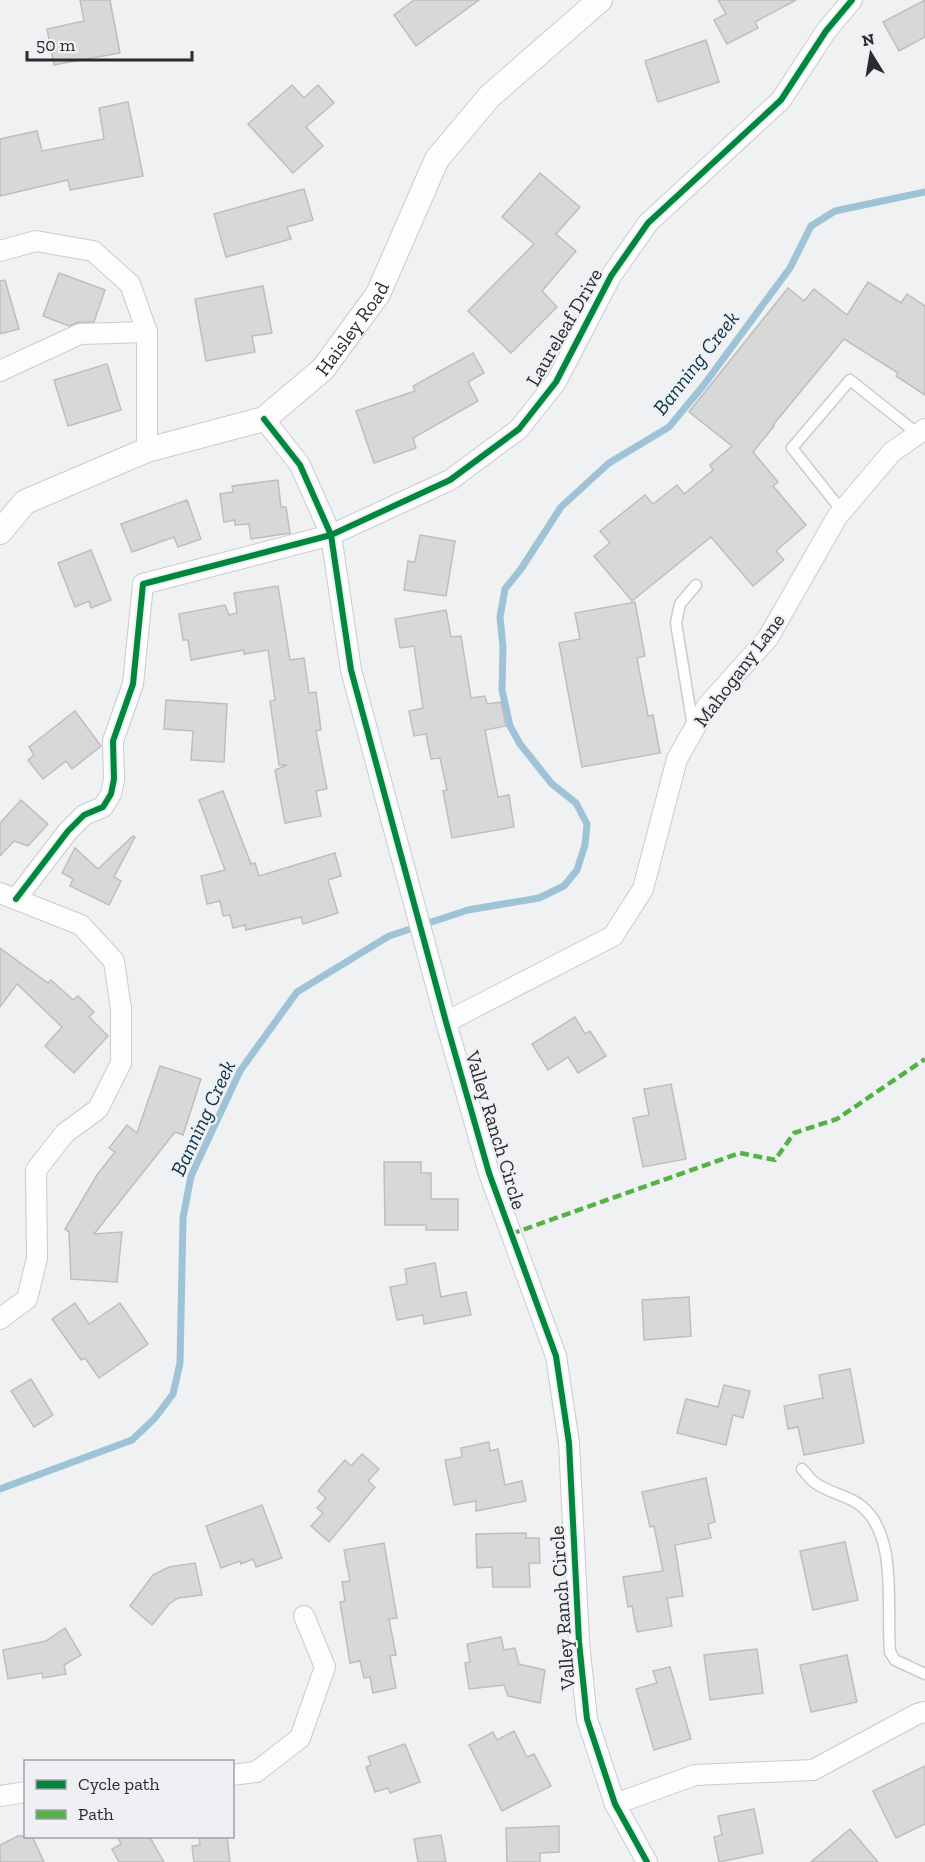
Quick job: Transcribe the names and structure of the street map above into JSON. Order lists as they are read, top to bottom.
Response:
{
  "streets": {
    "street": [
      "Haisley Road",
      "Laureleaf Drive",
      "Mahogany Lane",
      "Valley Ranch Circle"
    ]
  },
  "crossings": [
    ["Haisley Road", "Valley Ranch Circle"],
    ["Laureleaf Drive", "Valley Ranch Circle"],
    ["Mahogany Lane", "Valley Ranch Circle"]
  ],
  "water": ["Banning Creek"],
  "legend": ["Cycle path", "Path"],
  "scale_bar": "50 m",
  "north": "top"
}
